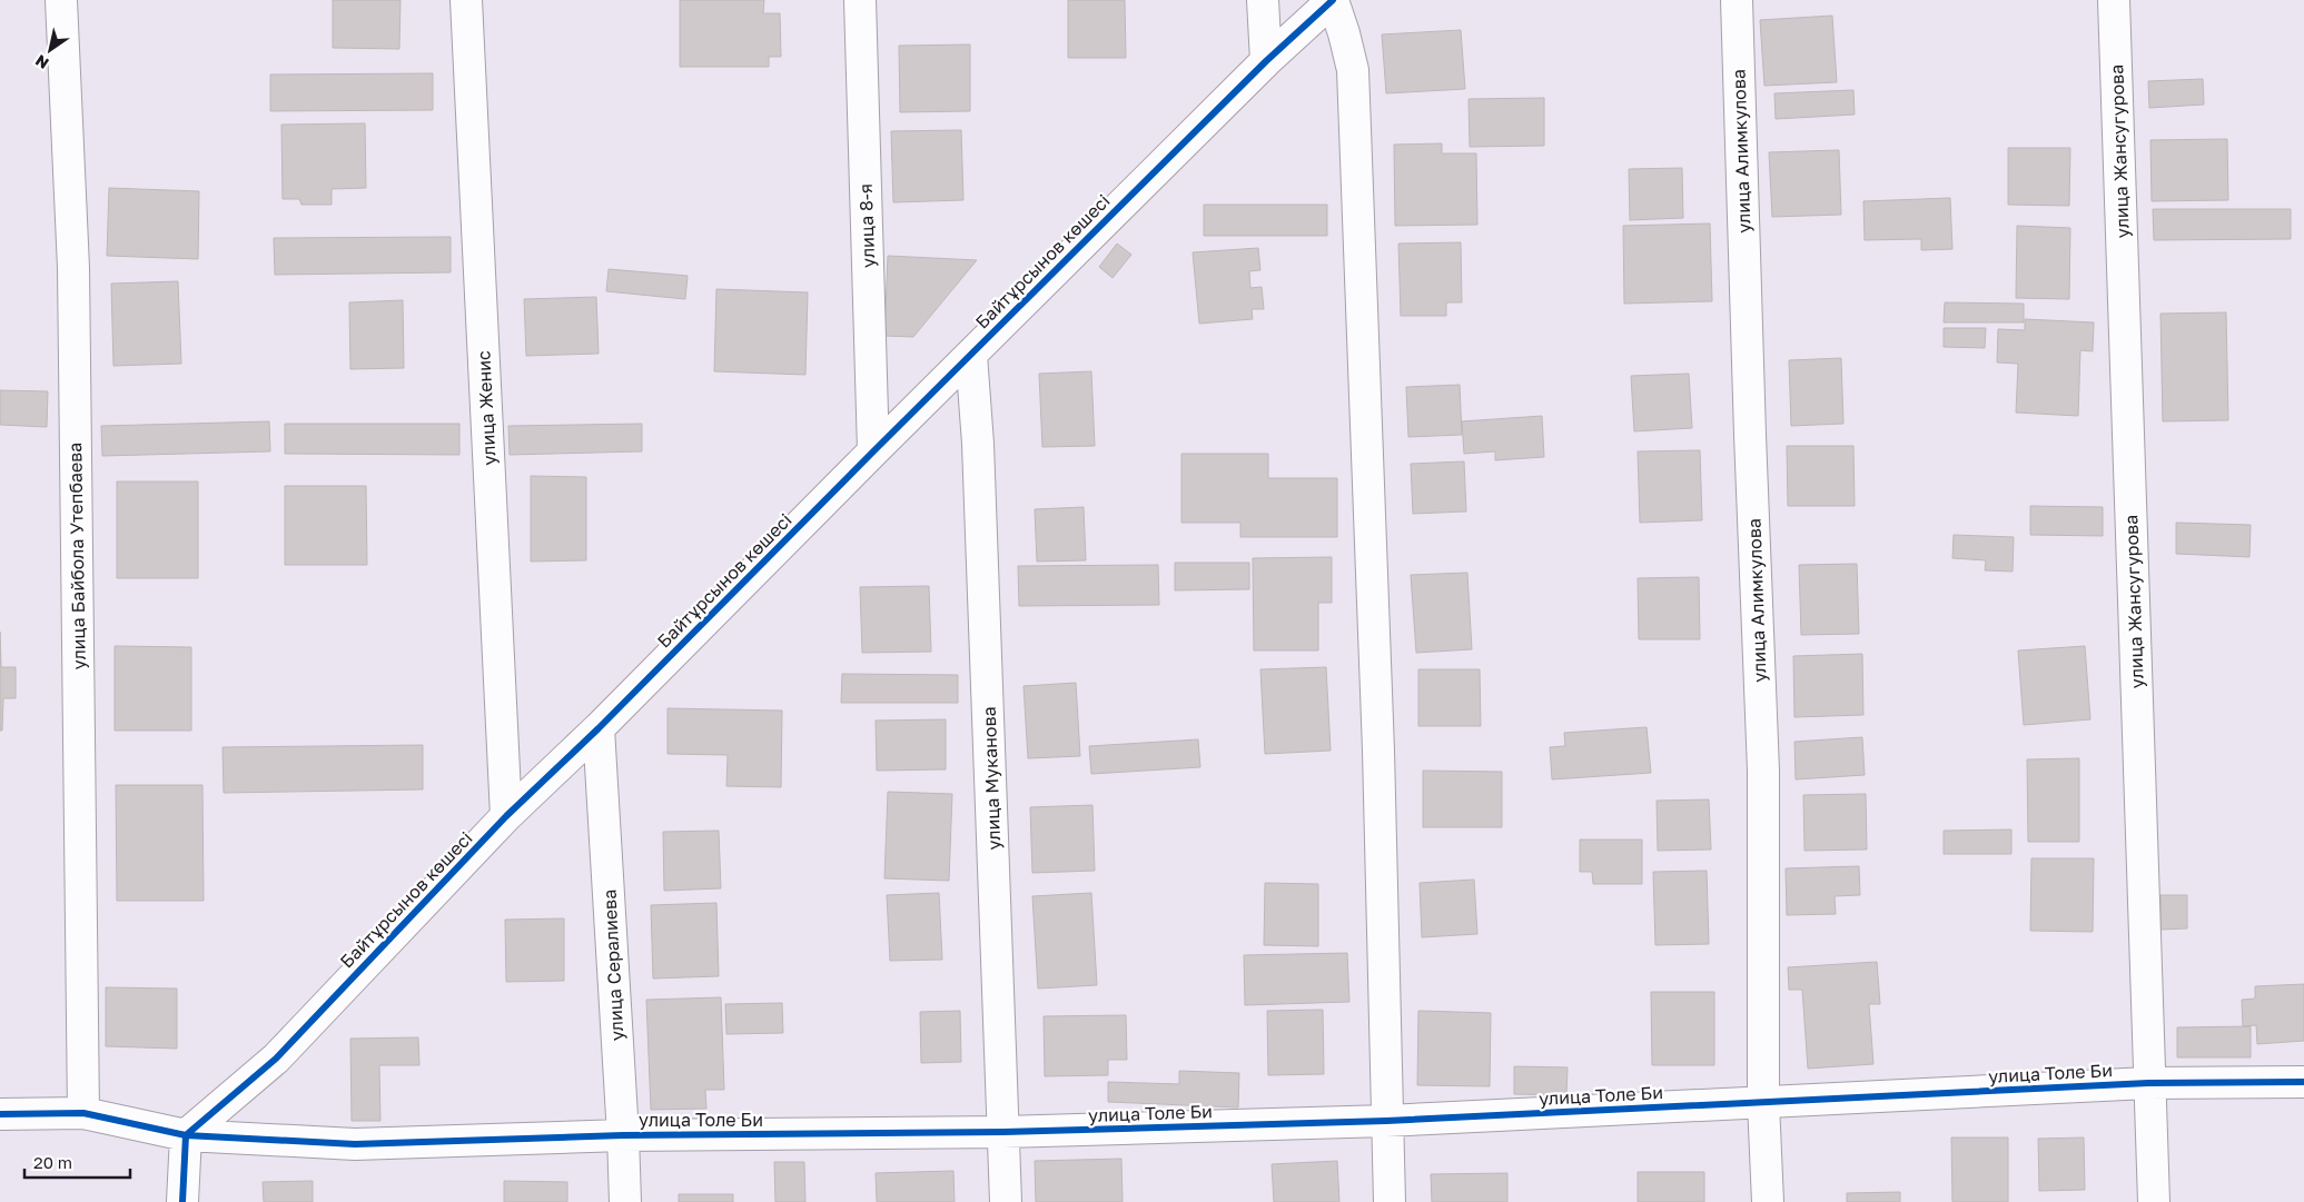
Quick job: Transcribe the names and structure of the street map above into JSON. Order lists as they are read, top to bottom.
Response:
{
  "streets": {
    "street": [
      "улица Алимкулова",
      "улица Жансугурова",
      "улица 8-я",
      "Байтұрсынов көшесі",
      "улица Женис",
      "улица Байбола Утепбаева",
      "улица Муканова",
      "улица Сералиева",
      "улица Толе Би"
    ]
  },
  "crossings": [
    ["улица Алимкулова", "улица Толе Би"],
    ["улица Жансугурова", "улица Толе Би"],
    ["улица 8-я", "Байтұрсынов көшесі"],
    ["Байтұрсынов көшесі", "улица Женис"],
    ["Байтұрсынов көшесі", "улица Муканова"],
    ["Байтұрсынов көшесі", "улица Сералиева"],
    ["Байтұрсынов көшесі", "улица Толе Би"],
    ["улица Байбола Утепбаева", "улица Толе Би"],
    ["улица Муканова", "улица Толе Би"],
    ["улица Сералиева", "улица Толе Би"]
  ],
  "scale_bar": "20 m",
  "north": "bottom left"
}
